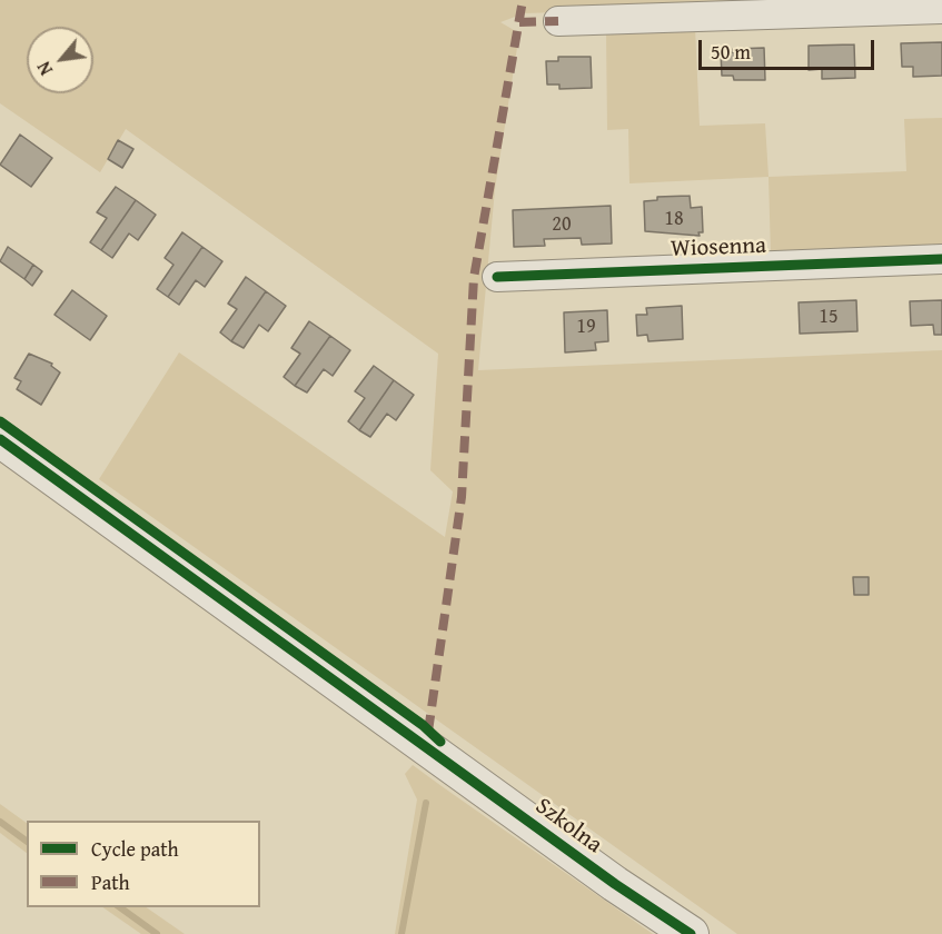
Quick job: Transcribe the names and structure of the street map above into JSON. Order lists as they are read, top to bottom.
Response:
{
  "streets": {
    "street": ["Wiosenna", "Szkolna"]
  },
  "house_numbers": [
    "18",
    "20",
    "15",
    "19"
  ],
  "legend": ["Cycle path", "Path"],
  "scale_bar": "50 m",
  "north": "bottom left"
}
